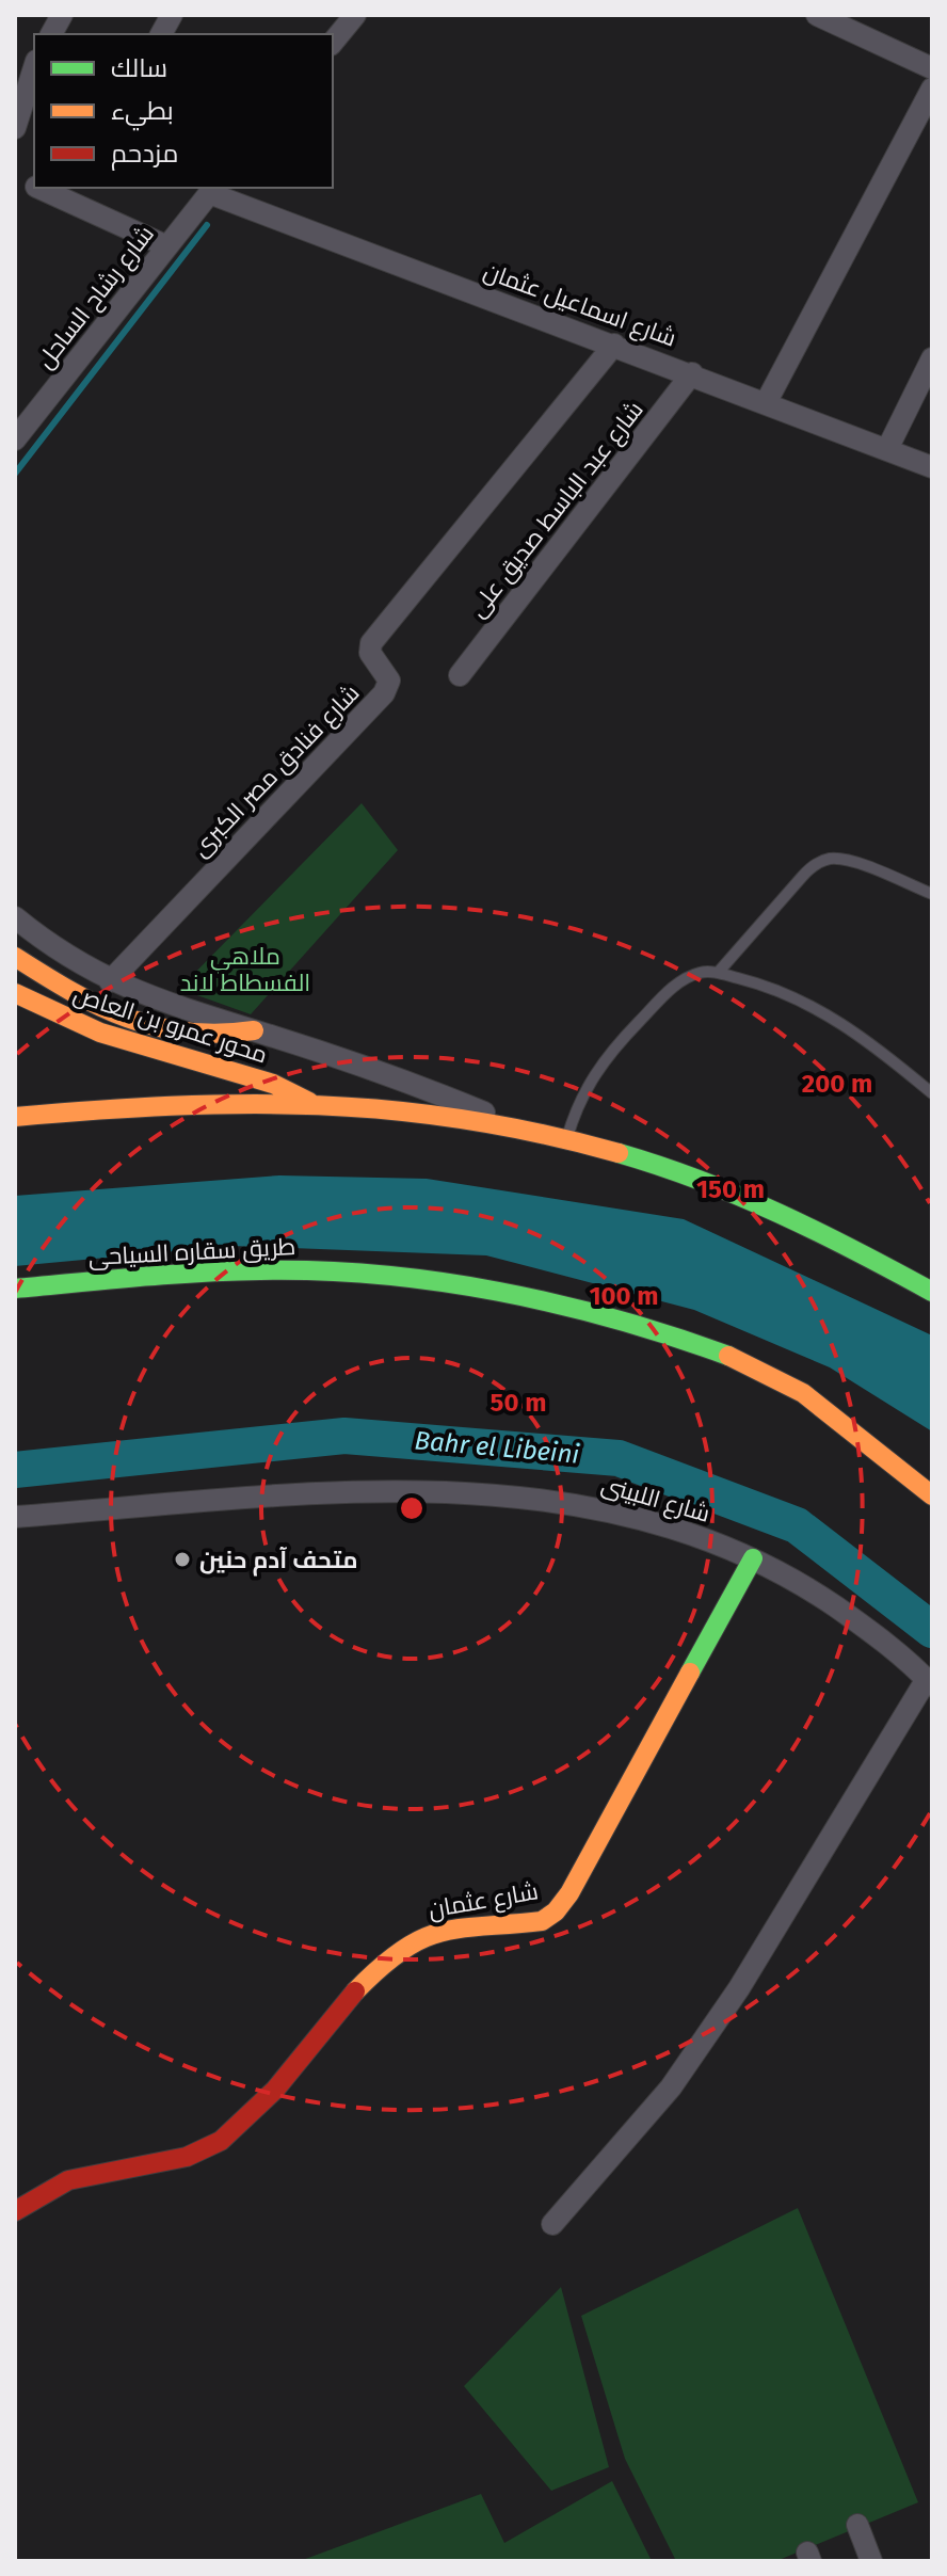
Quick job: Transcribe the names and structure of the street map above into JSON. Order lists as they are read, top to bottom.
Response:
{
  "streets": {
    "main road": ["محور عمرو بن العاص", "طريق سقاره السياحى", "شارع عثمان"],
    "street": [
      "شارع رشاح الساحل",
      "شارع اسماعيل عثمان",
      "شارع عبد الباسط صديق على",
      "شارع فنادق مصر الكبرى",
      "شارع اللبينى"
    ]
  },
  "crossings": [
    ["شارع رشاح الساحل", "شارع اسماعيل عثمان"],
    ["شارع اسماعيل عثمان", "شارع عبد الباسط صديق على"],
    ["شارع اسماعيل عثمان", "شارع فنادق مصر الكبرى"],
    ["شارع اللبينى", "شارع عثمان"]
  ],
  "water": ["Bahr el Libeini"],
  "parks": ["ملاهي الفسطاط لاند"],
  "places": ["متحف آدم حنين"],
  "legend": ["سالك", "بطيء", "مزدحم"],
  "rings": [
    "200 m",
    "150 m",
    "100 m",
    "50 m"
  ]
}
